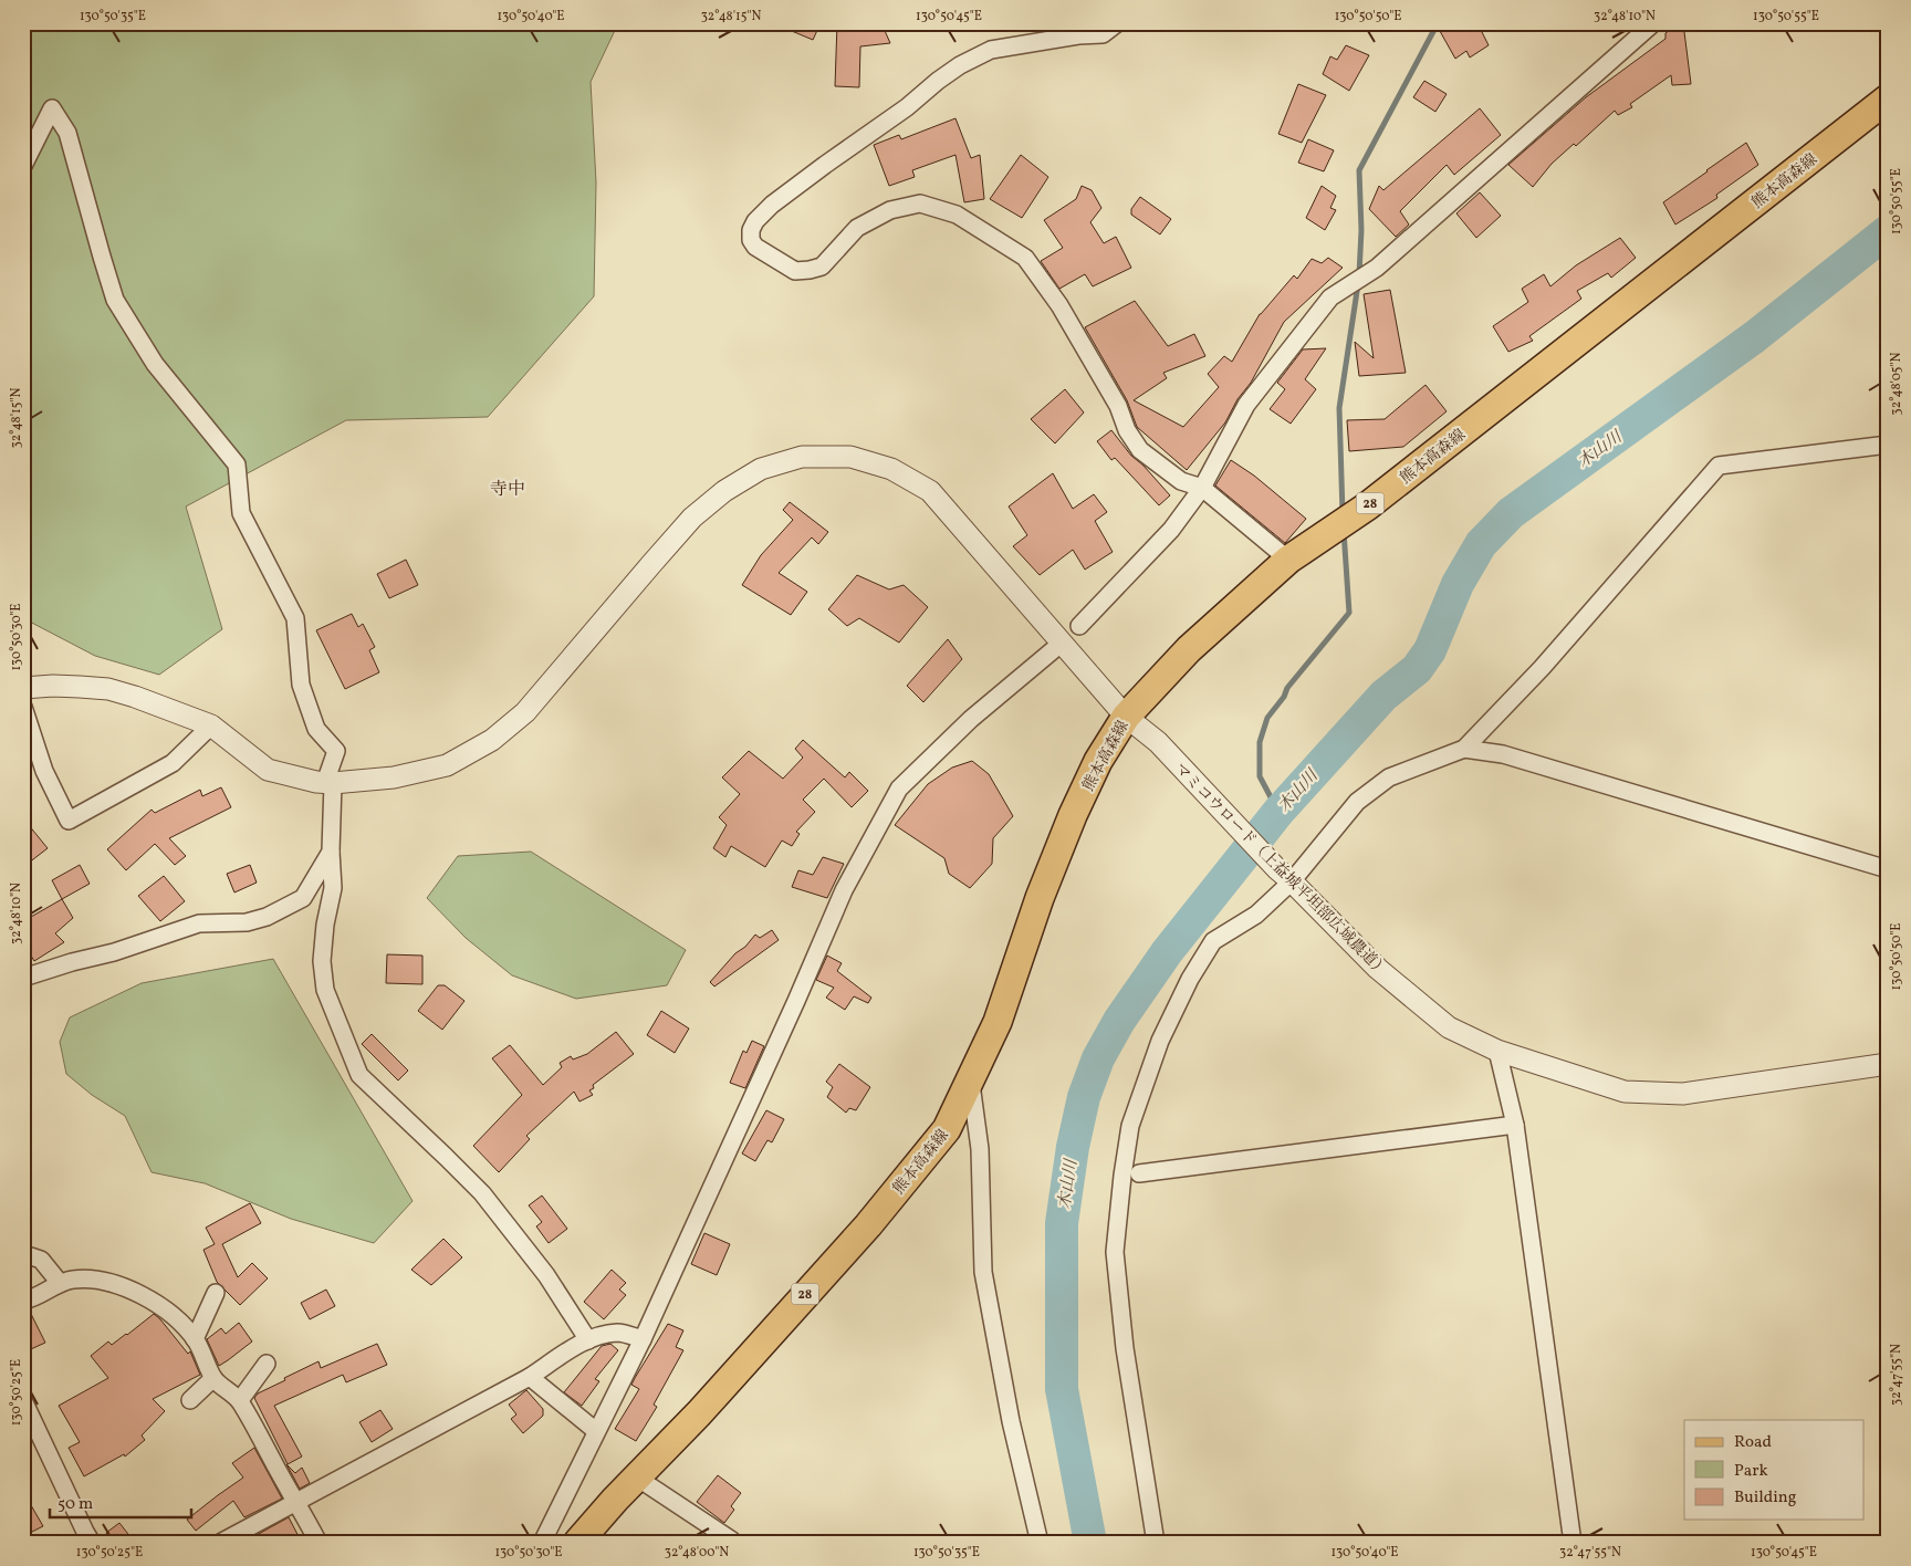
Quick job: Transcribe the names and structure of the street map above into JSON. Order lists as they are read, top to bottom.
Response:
{
  "streets": {
    "main road": ["熊本高森線", "28"],
    "street": ["マミコウロード（上益城平坦部広域農道）"]
  },
  "crossings": [
    ["熊本高森線", "マミコウロード（上益城平坦部広域農道）"]
  ],
  "districts": ["寺中"],
  "water": ["木山川"],
  "legend": ["Road", "Park", "Building"],
  "scale_bar": "50 m",
  "coordinates": [
    "130°50'35\"E",
    "130°50'40\"E",
    "32°48'15\"N",
    "130°50'45\"E",
    "130°50'50\"E",
    "32°48'10\"N",
    "130°50'55\"E",
    "32°48'05\"N",
    "130°50'30\"E",
    "32°47'55\"N",
    "130°50'25\"E",
    "32°48'00\"N"
  ]
}
